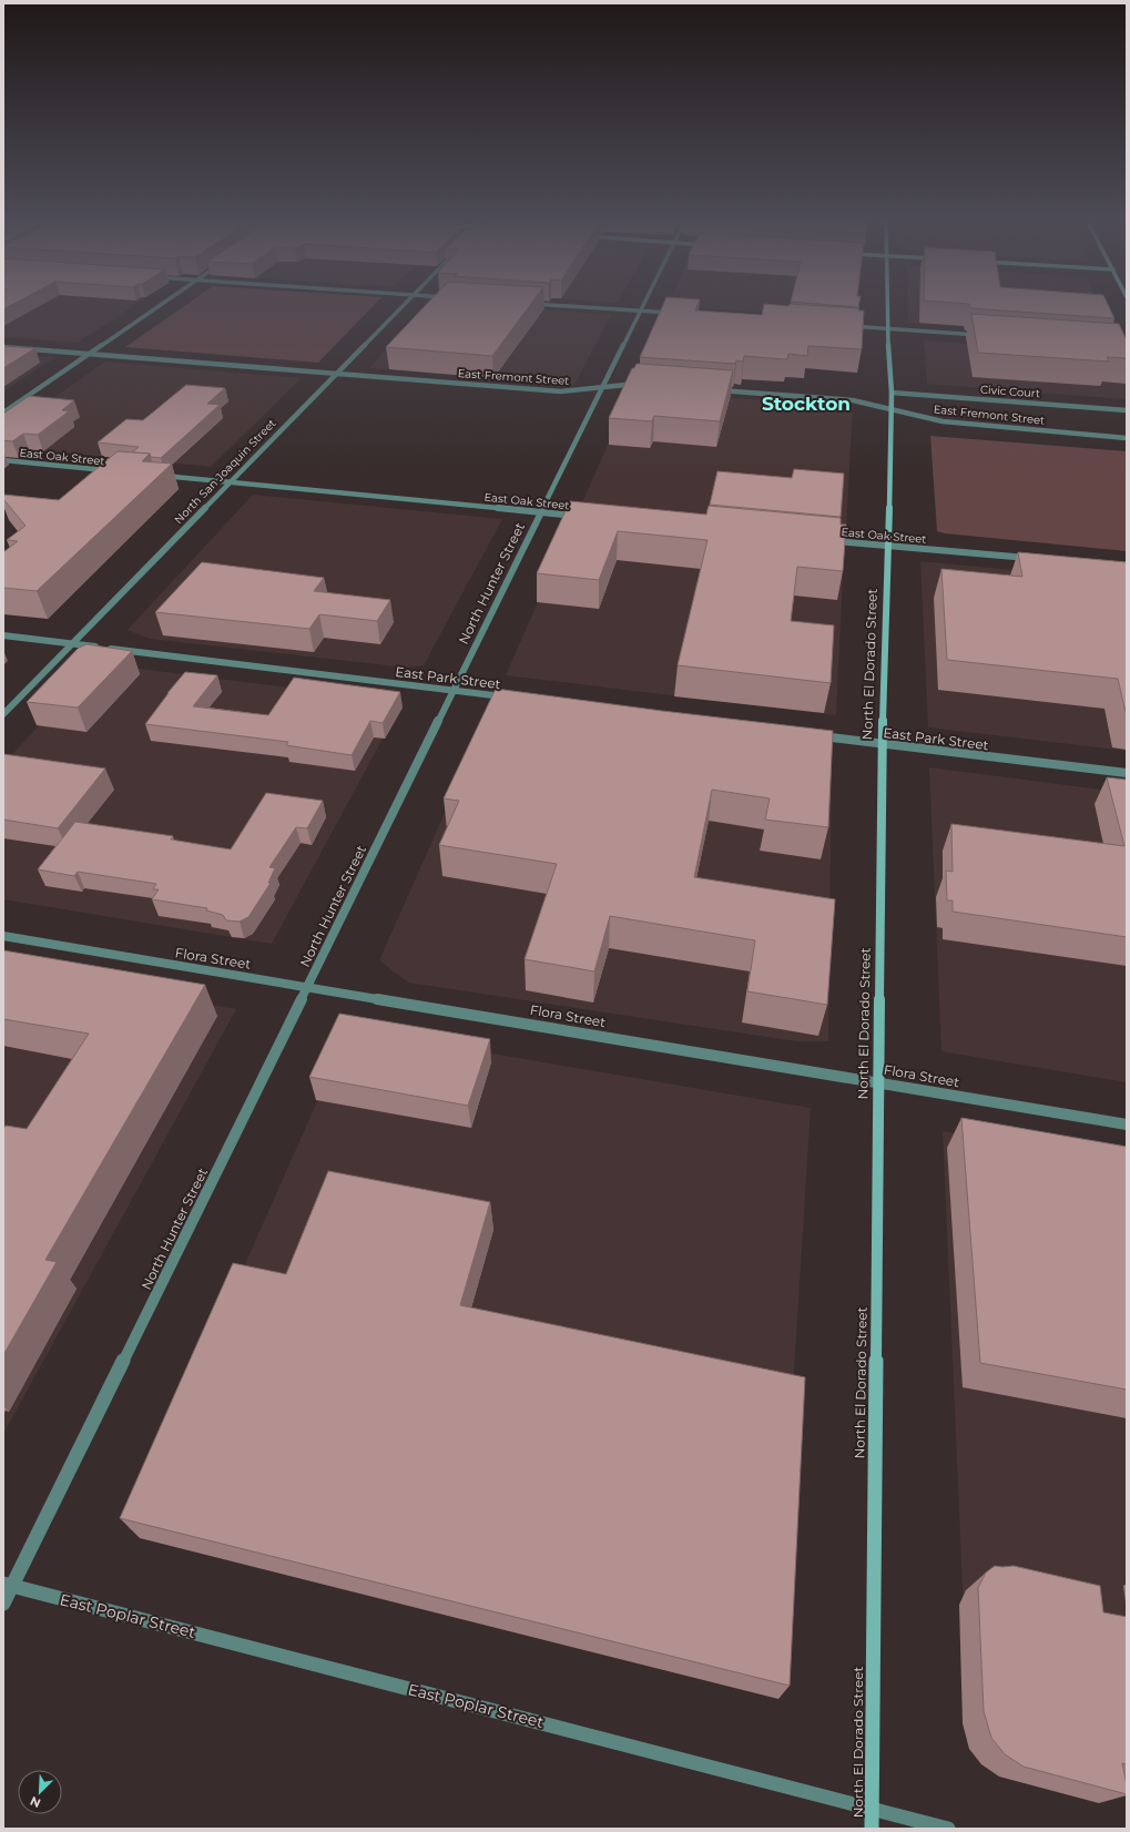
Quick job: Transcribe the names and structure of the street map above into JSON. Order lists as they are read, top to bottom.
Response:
{
  "streets": {
    "main road": ["North El Dorado Street"],
    "street": [
      "East Fremont Street",
      "Civic Court",
      "East Oak Street",
      "North San Joaquin Street",
      "North Hunter Street",
      "East Park Street",
      "Flora Street",
      "East Poplar Street"
    ]
  },
  "crossings": [
    ["East Fremont Street", "North San Joaquin Street"],
    ["East Fremont Street", "North Hunter Street"],
    ["East Fremont Street", "North El Dorado Street"],
    ["Civic Court", "North El Dorado Street"],
    ["East Oak Street", "North San Joaquin Street"],
    ["East Oak Street", "North Hunter Street"],
    ["East Oak Street", "North El Dorado Street"],
    ["North San Joaquin Street", "East Park Street"],
    ["North Hunter Street", "East Park Street"],
    ["North Hunter Street", "Flora Street"],
    ["North Hunter Street", "East Poplar Street"],
    ["North El Dorado Street", "East Park Street"],
    ["North El Dorado Street", "Flora Street"],
    ["North El Dorado Street", "East Poplar Street"]
  ],
  "districts": ["Stockton"],
  "north": "bottom left"
}
